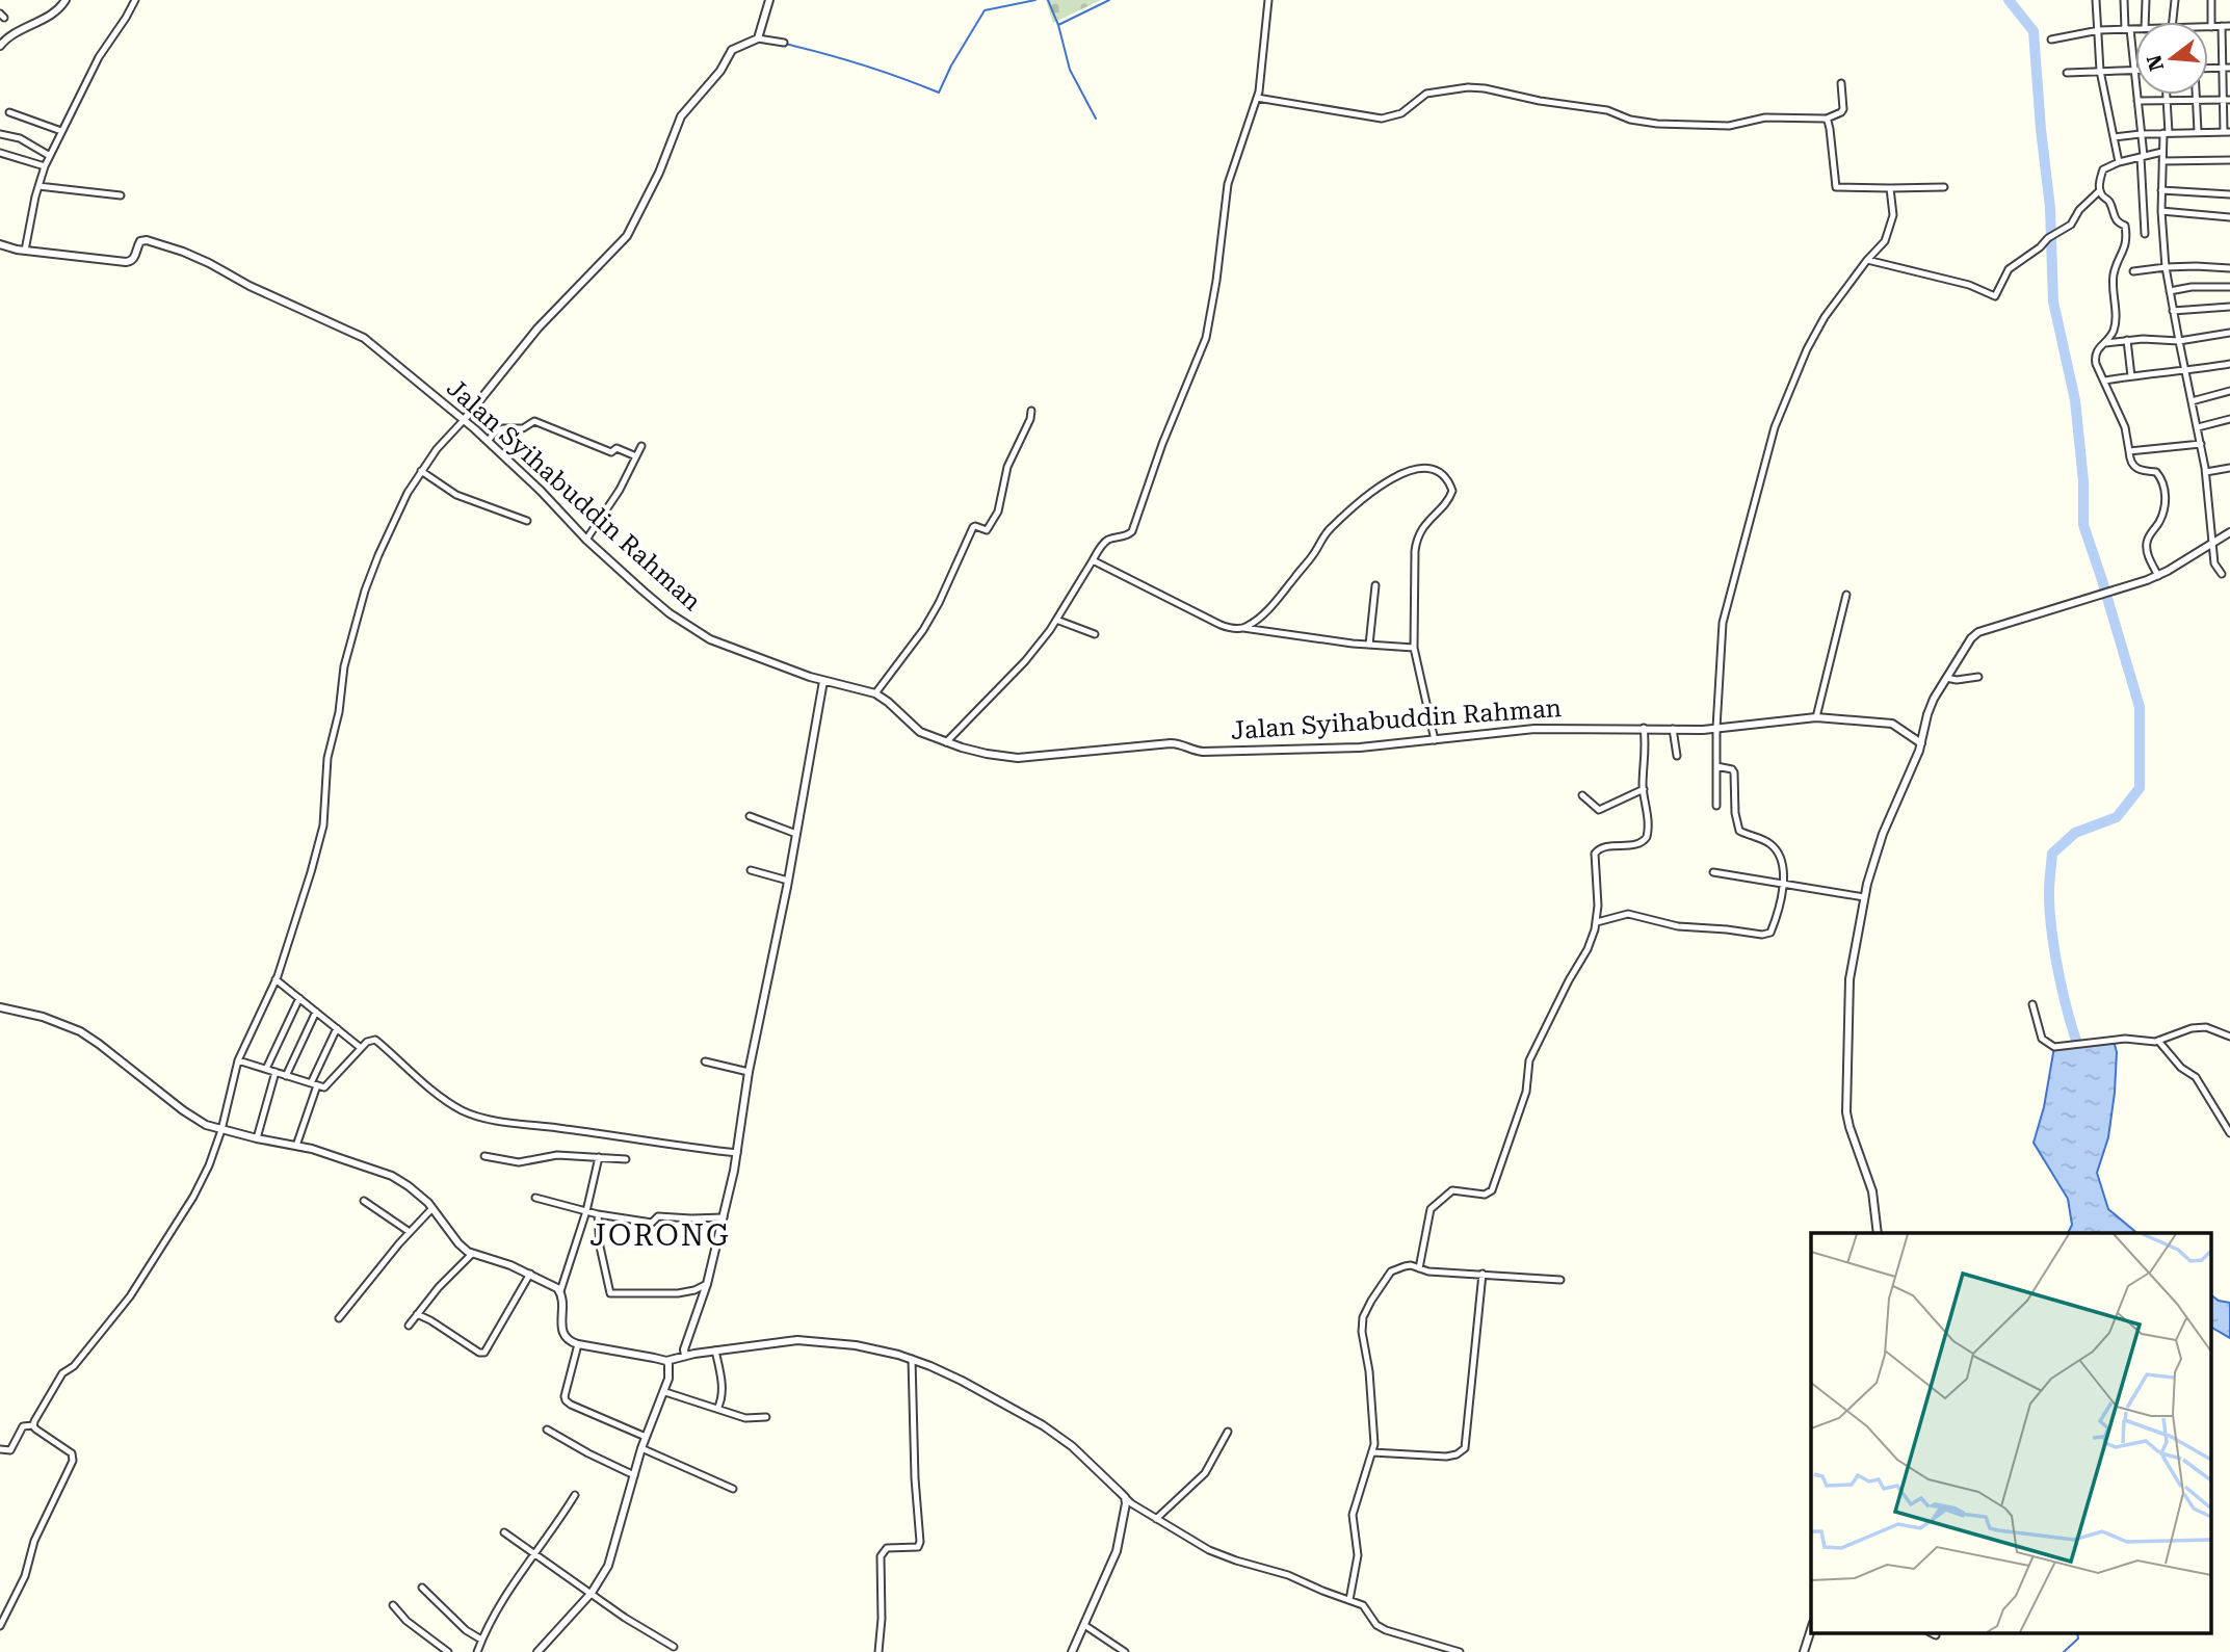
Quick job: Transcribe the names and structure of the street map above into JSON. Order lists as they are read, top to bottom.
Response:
{
  "streets": {
    "street": ["Jalan Syihabuddin Rahman"]
  },
  "districts": ["JORONG"],
  "north": "left"
}
